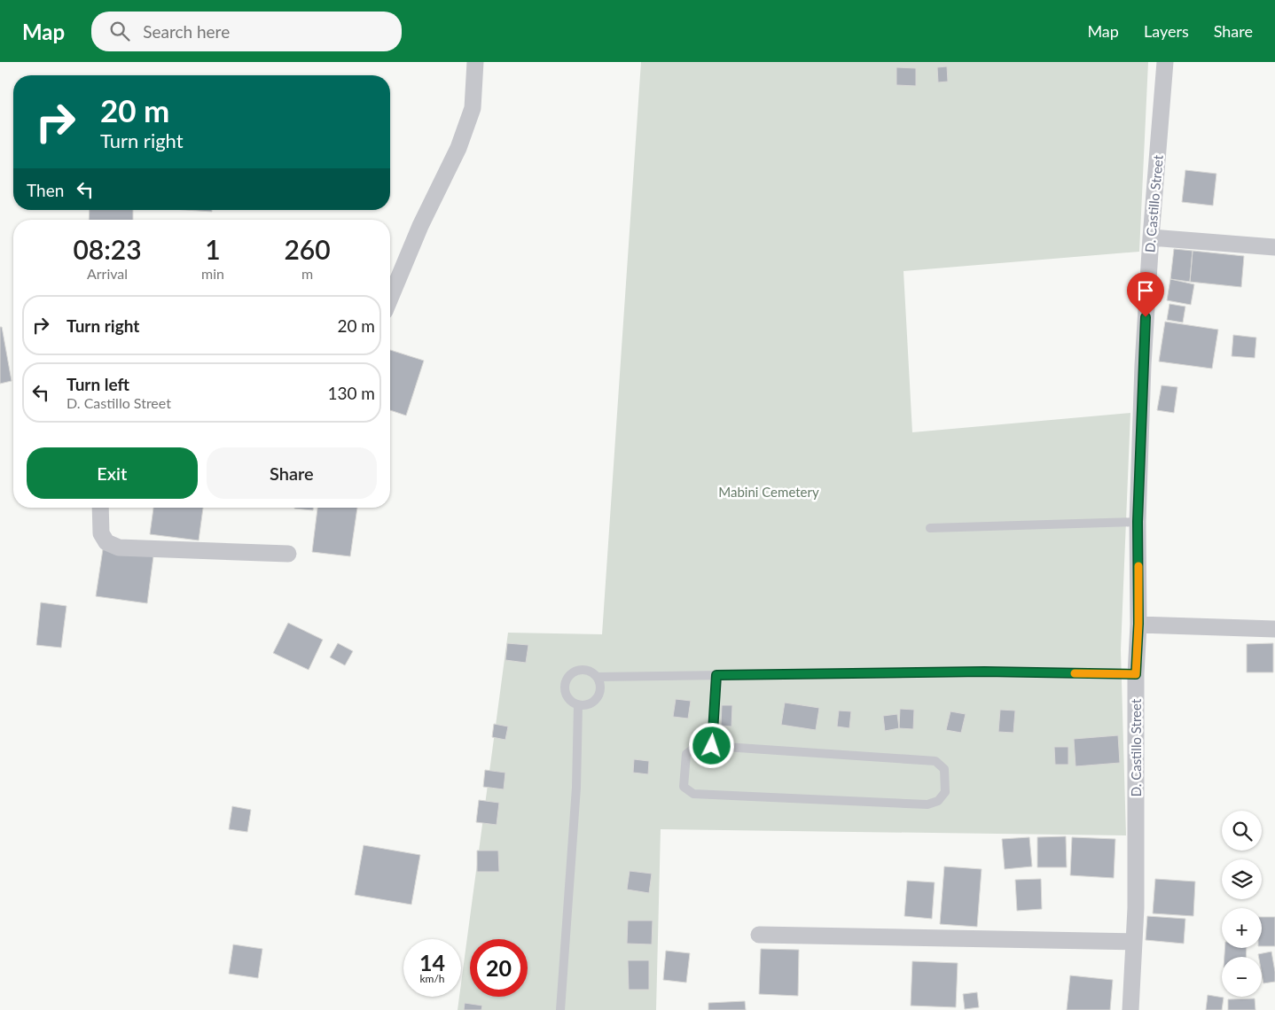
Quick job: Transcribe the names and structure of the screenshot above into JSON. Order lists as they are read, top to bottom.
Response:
{
  "streets": {
    "street": ["D. Castillo Street"]
  },
  "parks": ["Mabini Cemetery"],
  "page": {
    "header": "Map",
    "search": "Search here",
    "nav": ["Map", "Layers", "Share"],
    "turn": ["20 m", "Turn right"],
    "then": "Then",
    "eta": [
      "08:23",
      "Arrival",
      "1",
      "min",
      "260",
      "m"
    ],
    "list": [
      {
        "name": "Turn right",
        "value": "20 m"
      },
      {
        "name": "Turn left",
        "note": "D. Castillo Street",
        "value": "130 m"
      }
    ],
    "buttons": ["Exit", "Share"],
    "map_buttons": ["+", "−"],
    "speed": "14 km/h",
    "limit": "20"
  }
}
